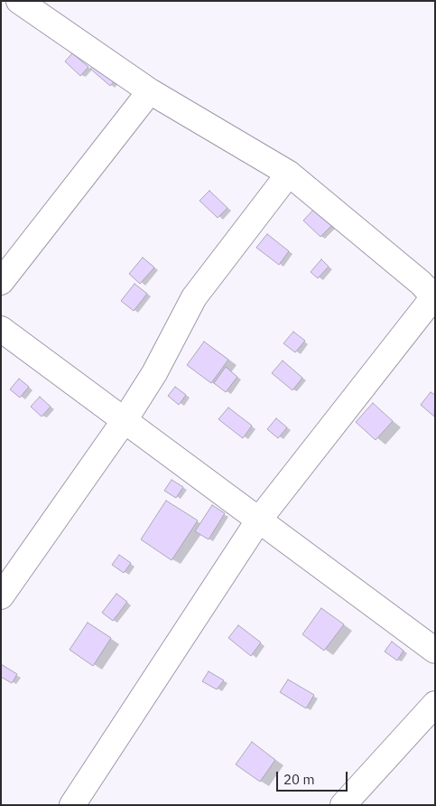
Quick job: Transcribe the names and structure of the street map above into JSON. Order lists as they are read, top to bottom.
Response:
{
  "scale_bar": "20 m"
}
